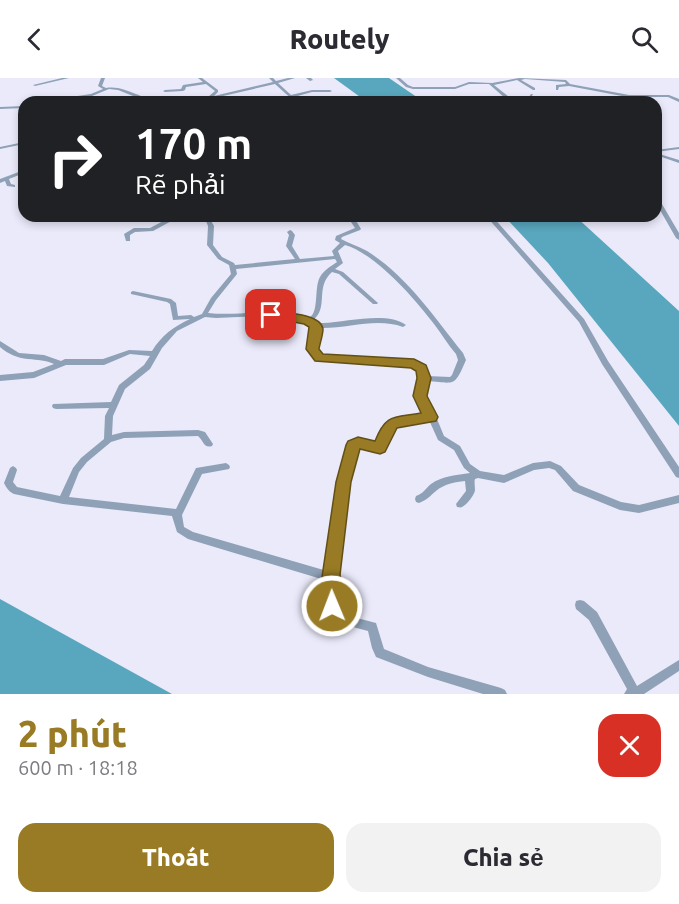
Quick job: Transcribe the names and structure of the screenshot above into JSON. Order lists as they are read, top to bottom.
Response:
{
  "page": {
    "header": "Routely",
    "turn": ["170 m", "Rẽ phải"],
    "heading": ["2 phút", "600 m · 18:18"],
    "buttons": ["Thoát", "Chia sẻ"]
  }
}
